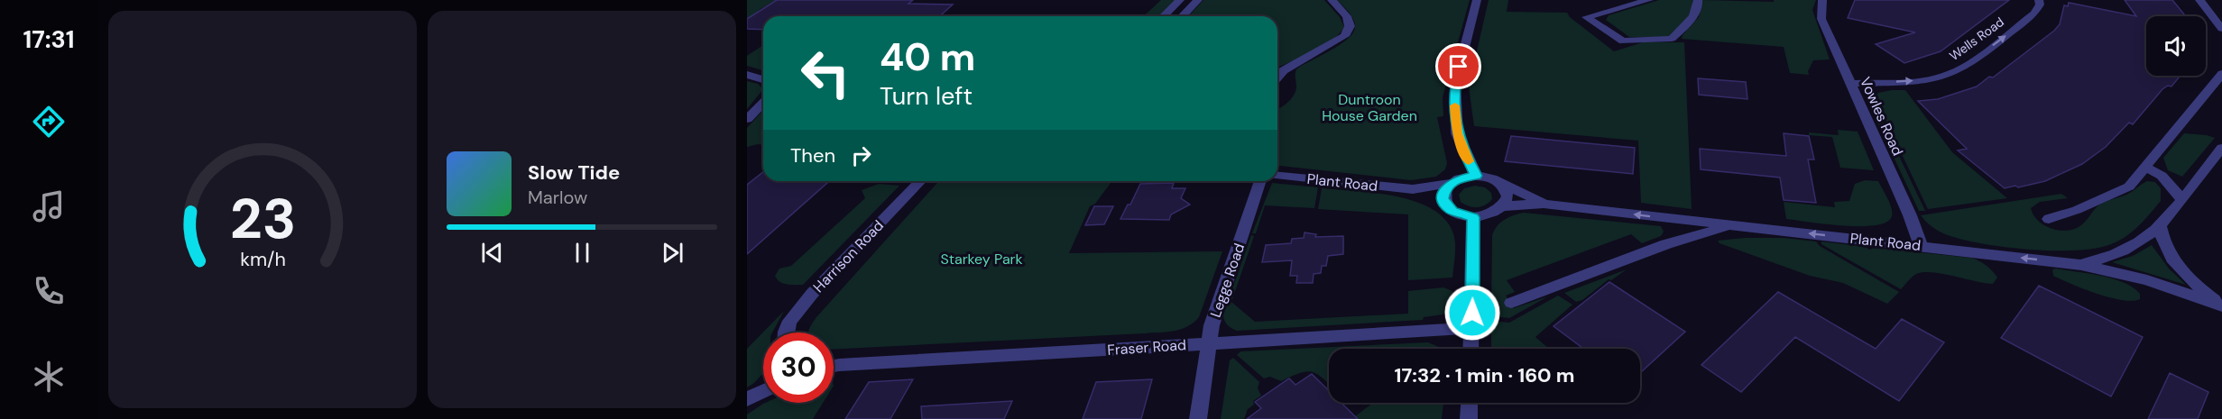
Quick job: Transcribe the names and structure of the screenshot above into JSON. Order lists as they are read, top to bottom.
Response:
{
  "streets": {
    "street": [
      "Wells Road",
      "Vowles Road",
      "Plant Road",
      "Harrison Road",
      "Legge Road",
      "Fraser Road"
    ]
  },
  "crossings": [
    ["Wells Road", "Vowles Road"],
    ["Vowles Road", "Plant Road"],
    ["Legge Road", "Fraser Road"]
  ],
  "one_way": ["Wells Road"],
  "parks": ["Duntroon House Garden", "Starkey Park"],
  "page": {
    "tabs": "17:31",
    "turn": ["40 m", "Turn left"],
    "then": "Then",
    "song": ["Slow Tide", "Marlow"],
    "limit": "30",
    "trip": "17:32 · 1 min · 160 m",
    "gauge": ["23", "km/h"]
  }
}
